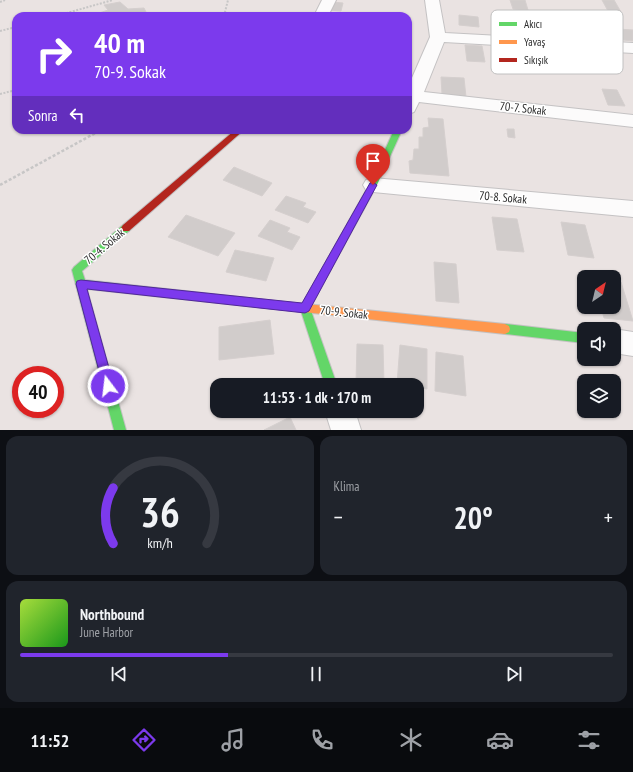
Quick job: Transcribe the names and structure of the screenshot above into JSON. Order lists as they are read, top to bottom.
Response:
{
  "streets": {
    "street": [
      "70-7. Sokak",
      "70-8. Sokak",
      "70-4. Sokak",
      "70-9. Sokak"
    ]
  },
  "crossings": [
    ["70-4. Sokak", "70-9. Sokak"]
  ],
  "legend": ["Akıcı", "Yavaş", "Sıkışık"],
  "north": "top right",
  "page": {
    "turn": ["40 m", "70-9. Sokak"],
    "then": "Sonra",
    "limit": "40",
    "trip": "11:53 · 1 dk · 170 m",
    "tile": "Klima",
    "heat": ["−", "20°", "+"],
    "song": ["Northbound", "June Harbor"],
    "tabs": "11:52",
    "gauge": ["36", "km/h"]
  }
}
